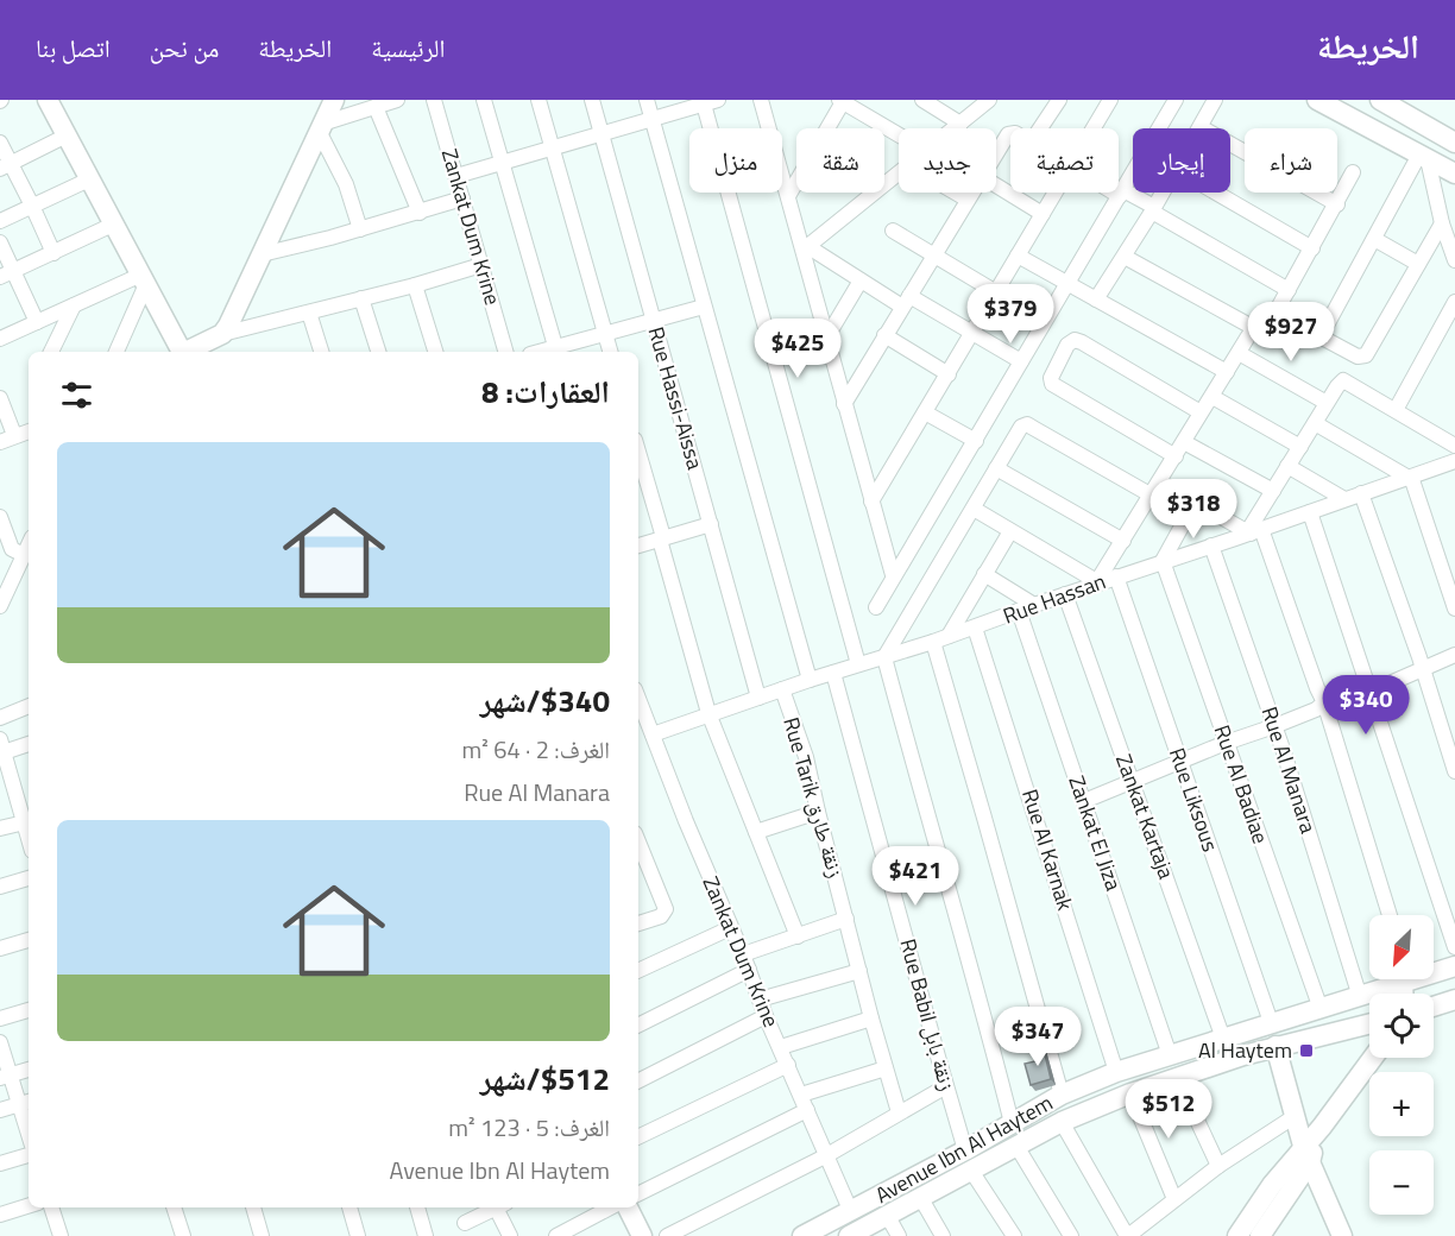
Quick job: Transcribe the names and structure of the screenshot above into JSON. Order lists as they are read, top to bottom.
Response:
{
  "streets": {
    "street": [
      "Zankat Dum Krine",
      "Rue Hassi-Aissa",
      "Rue Hassan",
      "Rue Al Manara",
      "Rue Al Badiae",
      "Rue Tarik زنقة طارق",
      "Rue Liksous",
      "Zankat Kartaja",
      "Zankat El Jiza",
      "Rue Al Karnak",
      "Rue Babil زنقة بابل",
      "Avenue Ibn Al Haytem"
    ]
  },
  "crossings": [
    ["Zankat Dum Krine", "Rue Hassan"],
    ["Zankat Dum Krine", "Avenue Ibn Al Haytem"],
    ["Rue Hassi-Aissa", "Rue Hassan"],
    ["Rue Hassan", "Rue Al Manara"],
    ["Rue Hassan", "Rue Al Badiae"],
    ["Rue Hassan", "Rue Tarik زنقة طارق"],
    ["Rue Hassan", "Rue Liksous"],
    ["Rue Hassan", "Zankat Kartaja"],
    ["Rue Hassan", "Zankat El Jiza"],
    ["Rue Hassan", "Rue Al Karnak"],
    ["Rue Hassan", "Rue Babil زنقة بابل"],
    ["Rue Al Manara", "Avenue Ibn Al Haytem"],
    ["Rue Al Badiae", "Avenue Ibn Al Haytem"],
    ["Rue Liksous", "Avenue Ibn Al Haytem"],
    ["Zankat Kartaja", "Avenue Ibn Al Haytem"],
    ["Zankat El Jiza", "Avenue Ibn Al Haytem"],
    ["Rue Al Karnak", "Avenue Ibn Al Haytem"],
    ["Rue Babil زنقة بابل", "Avenue Ibn Al Haytem"]
  ],
  "places": {
    "transit": ["Al Haytem"]
  },
  "north": "bottom left",
  "page": {
    "header": "الخريطة",
    "nav": [
      "الرئيسية",
      "الخريطة",
      "من نحن",
      "اتصل بنا"
    ],
    "chip": [
      "شراء",
      "إيجار",
      "تصفية",
      "جديد",
      "شقة",
      "منزل"
    ],
    "price": [
      "$379",
      "$927",
      "$425",
      "$318",
      "$340",
      "$421",
      "$347",
      "$512"
    ],
    "heading": "العقارات: 8",
    "list": [
      {
        "name": "$340/شهر",
        "note": "الغرف: 2 · 64 m² · Rue Al Manara"
      },
      {
        "name": "$512/شهر",
        "note": "الغرف: 5 · 123 m² · Avenue Ibn Al Haytem"
      }
    ],
    "map_buttons": ["+", "−"]
  }
}
